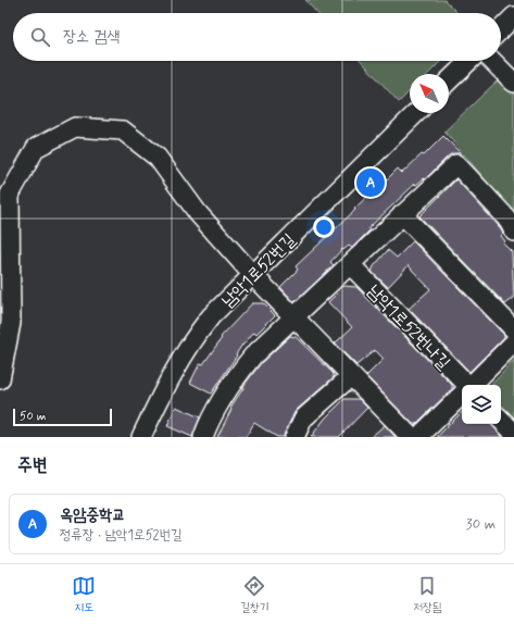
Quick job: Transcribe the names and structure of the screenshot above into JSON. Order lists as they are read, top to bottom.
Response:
{
  "streets": {
    "street": ["남악1로52번길", "남악1로52번나길"]
  },
  "scale_bar": "50 m",
  "north": "top left",
  "page": {
    "search": "장소 검색",
    "pins": "A",
    "scale": "50 m",
    "heading": "주변",
    "list": [
      {
        "mark": "A",
        "name": "옥암중학교",
        "note": "정류장 · 남악1로52번길",
        "value": "30 m"
      }
    ],
    "nav": ["지도", "길찾기", "저장됨"]
  }
}
